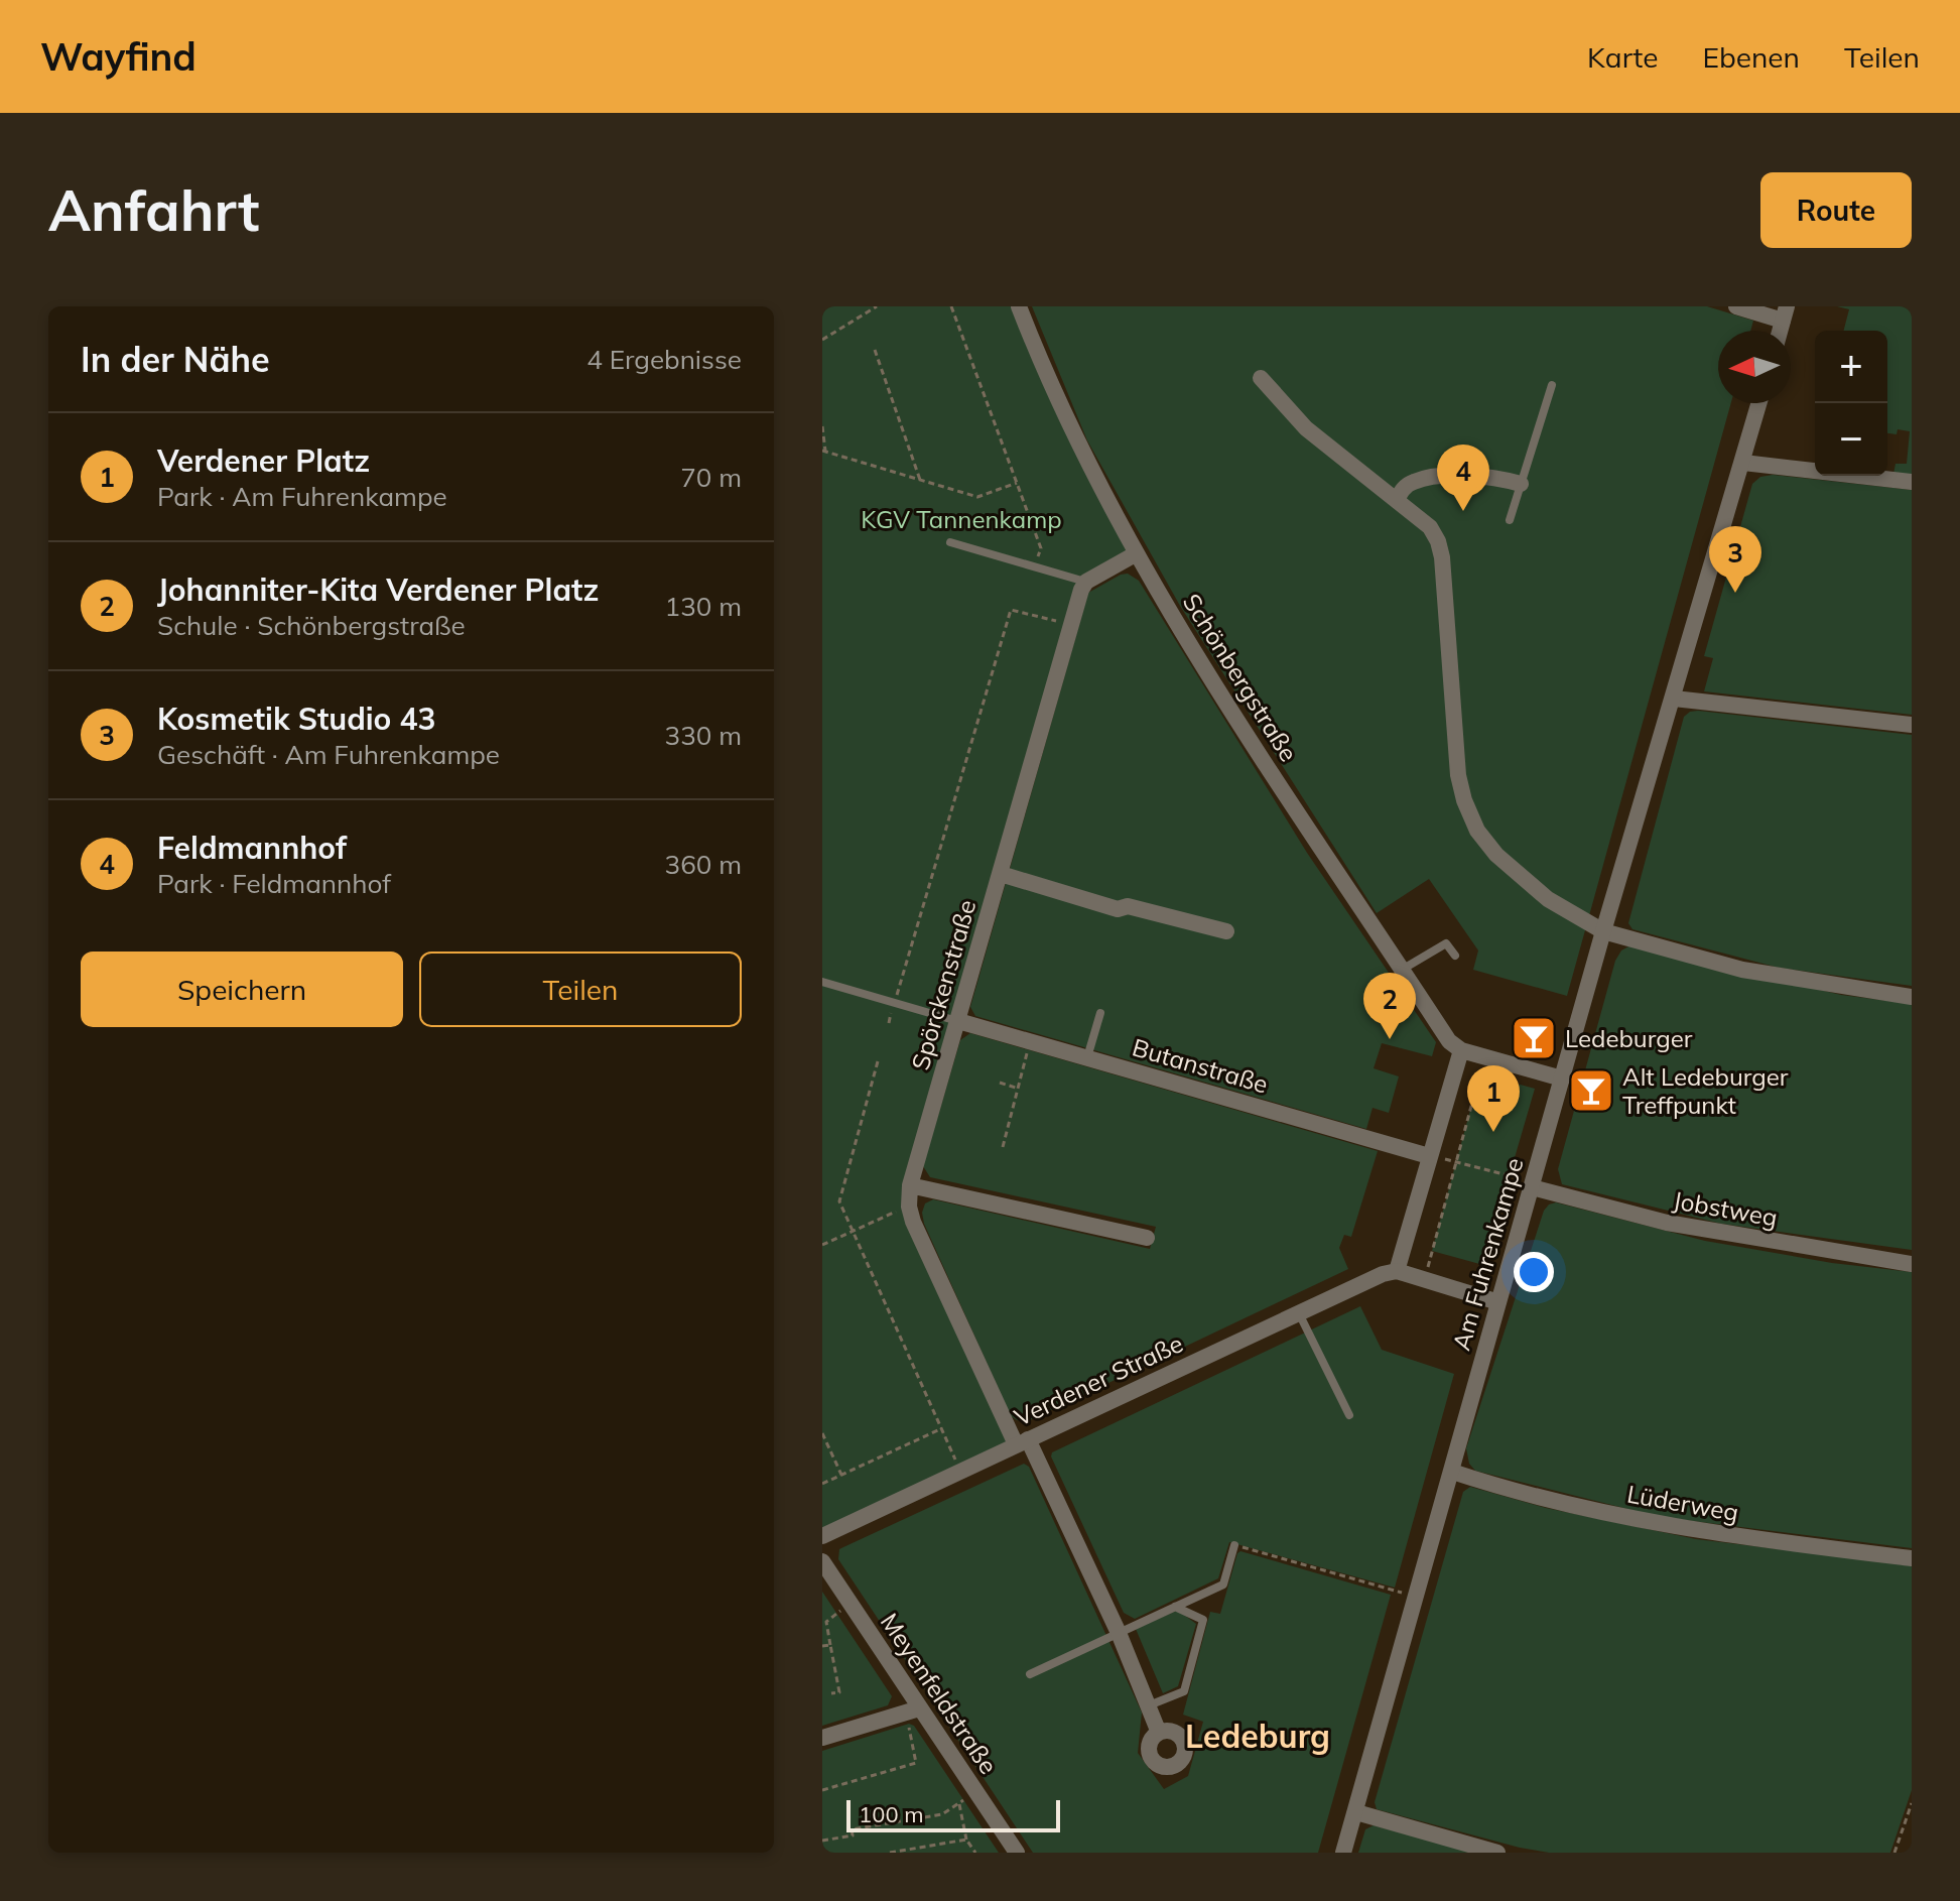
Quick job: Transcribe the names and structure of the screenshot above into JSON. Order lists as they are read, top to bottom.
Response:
{
  "streets": {
    "street": [
      "Schönbergstraße",
      "Spörckenstraße",
      "Butanstraße",
      "Jobstweg",
      "Am Fuhrenkampe",
      "Verdener Straße",
      "Lüderweg",
      "Meyenfeldstraße"
    ]
  },
  "crossings": [
    ["Spörckenstraße", "Butanstraße"],
    ["Spörckenstraße", "Verdener Straße"],
    ["Jobstweg", "Am Fuhrenkampe"],
    ["Am Fuhrenkampe", "Lüderweg"]
  ],
  "districts": ["Ledeburg"],
  "parks": ["KGV Tannenkamp"],
  "places": {
    "bar": ["Ledeburger", "Alt Ledeburger Treffpunkt"]
  },
  "scale_bar": "100 m",
  "north": "left",
  "page": {
    "header": "Wayfind",
    "nav": ["Karte", "Ebenen", "Teilen"],
    "buttons": [
      "Route",
      ["Speichern", "Teilen"]
    ],
    "title": "Anfahrt",
    "heading": ["In der Nähe", "4 Ergebnisse"],
    "map_buttons": ["+", "−"],
    "list": [
      {
        "mark": "1",
        "name": "Verdener Platz",
        "note": "Park · Am Fuhrenkampe",
        "value": "70 m"
      },
      {
        "mark": "2",
        "name": "Johanniter-Kita Verdener Platz",
        "note": "Schule · Schönbergstraße",
        "value": "130 m"
      },
      {
        "mark": "3",
        "name": "Kosmetik Studio 43",
        "note": "Geschäft · Am Fuhrenkampe",
        "value": "330 m"
      },
      {
        "mark": "4",
        "name": "Feldmannhof",
        "note": "Park · Feldmannhof",
        "value": "360 m"
      }
    ],
    "pins": [
      "4",
      "3",
      "2",
      "1"
    ],
    "scale": "100 m"
  }
}
